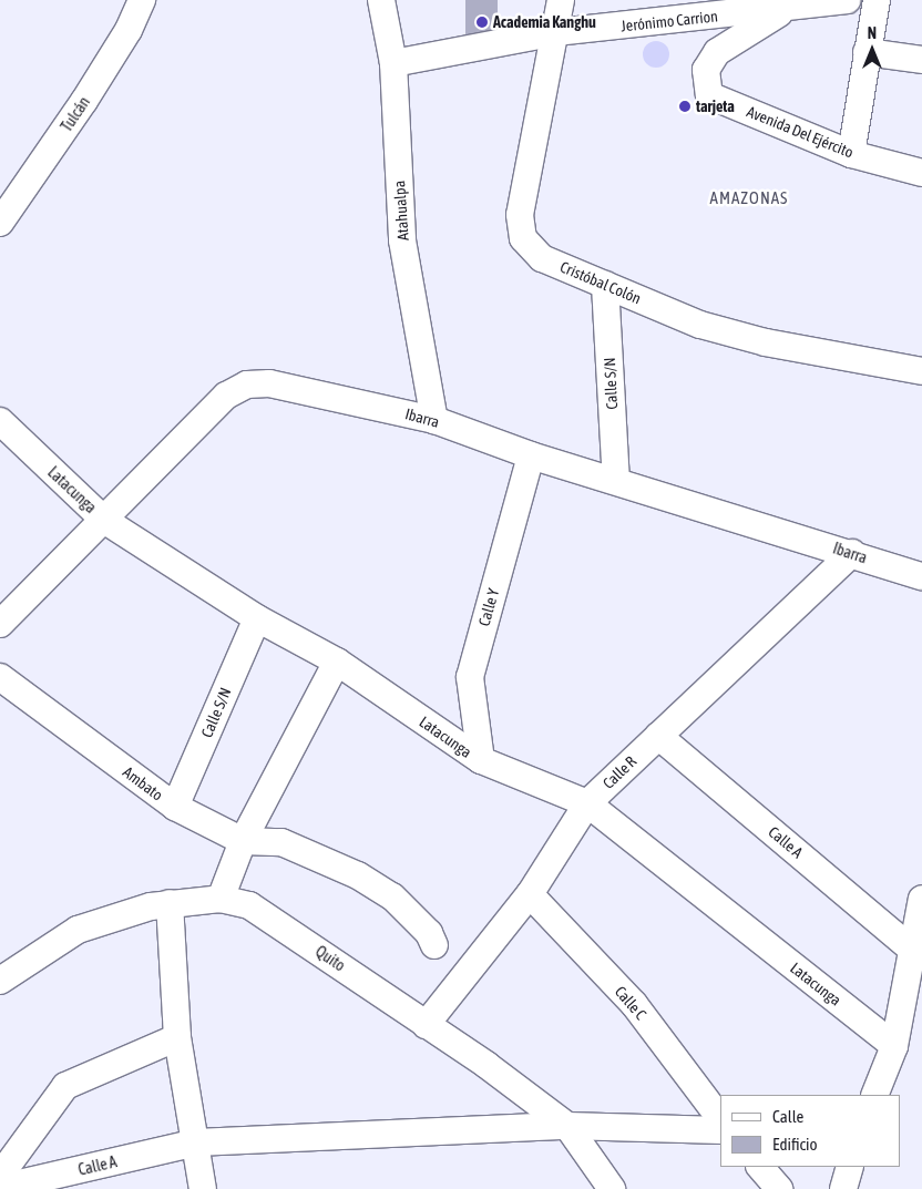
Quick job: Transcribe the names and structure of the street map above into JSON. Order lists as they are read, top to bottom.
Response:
{
  "streets": {
    "street": [
      "Jerónimo Carrion",
      "Tulcán",
      "Avenida Del Ejército",
      "Atahualpa",
      "Cristóbal Colón",
      "Calle S/N",
      "Ibarra",
      "Latacunga",
      "Calle Y",
      "Calle R",
      "Ambato",
      "Calle A",
      "Quito",
      "Calle C"
    ]
  },
  "crossings": [
    ["Jerónimo Carrion", "Avenida Del Ejército"],
    ["Jerónimo Carrion", "Atahualpa"],
    ["Jerónimo Carrion", "Cristóbal Colón"],
    ["Atahualpa", "Ibarra"],
    ["Cristóbal Colón", "Calle S/N"],
    ["Calle S/N", "Ibarra"],
    ["Calle S/N", "Latacunga"],
    ["Calle S/N", "Ambato"],
    ["Ibarra", "Latacunga"],
    ["Ibarra", "Calle Y"],
    ["Ibarra", "Calle R"],
    ["Latacunga", "Calle Y"],
    ["Latacunga", "Calle R"],
    ["Calle R", "Calle A"],
    ["Calle R", "Quito"],
    ["Calle R", "Calle C"],
    ["Calle A", "Quito"]
  ],
  "districts": ["AMAZONAS"],
  "places": ["Academia Kanghu", "tarjeta"],
  "legend": ["Calle", "Edificio"],
  "north": "top"
}
